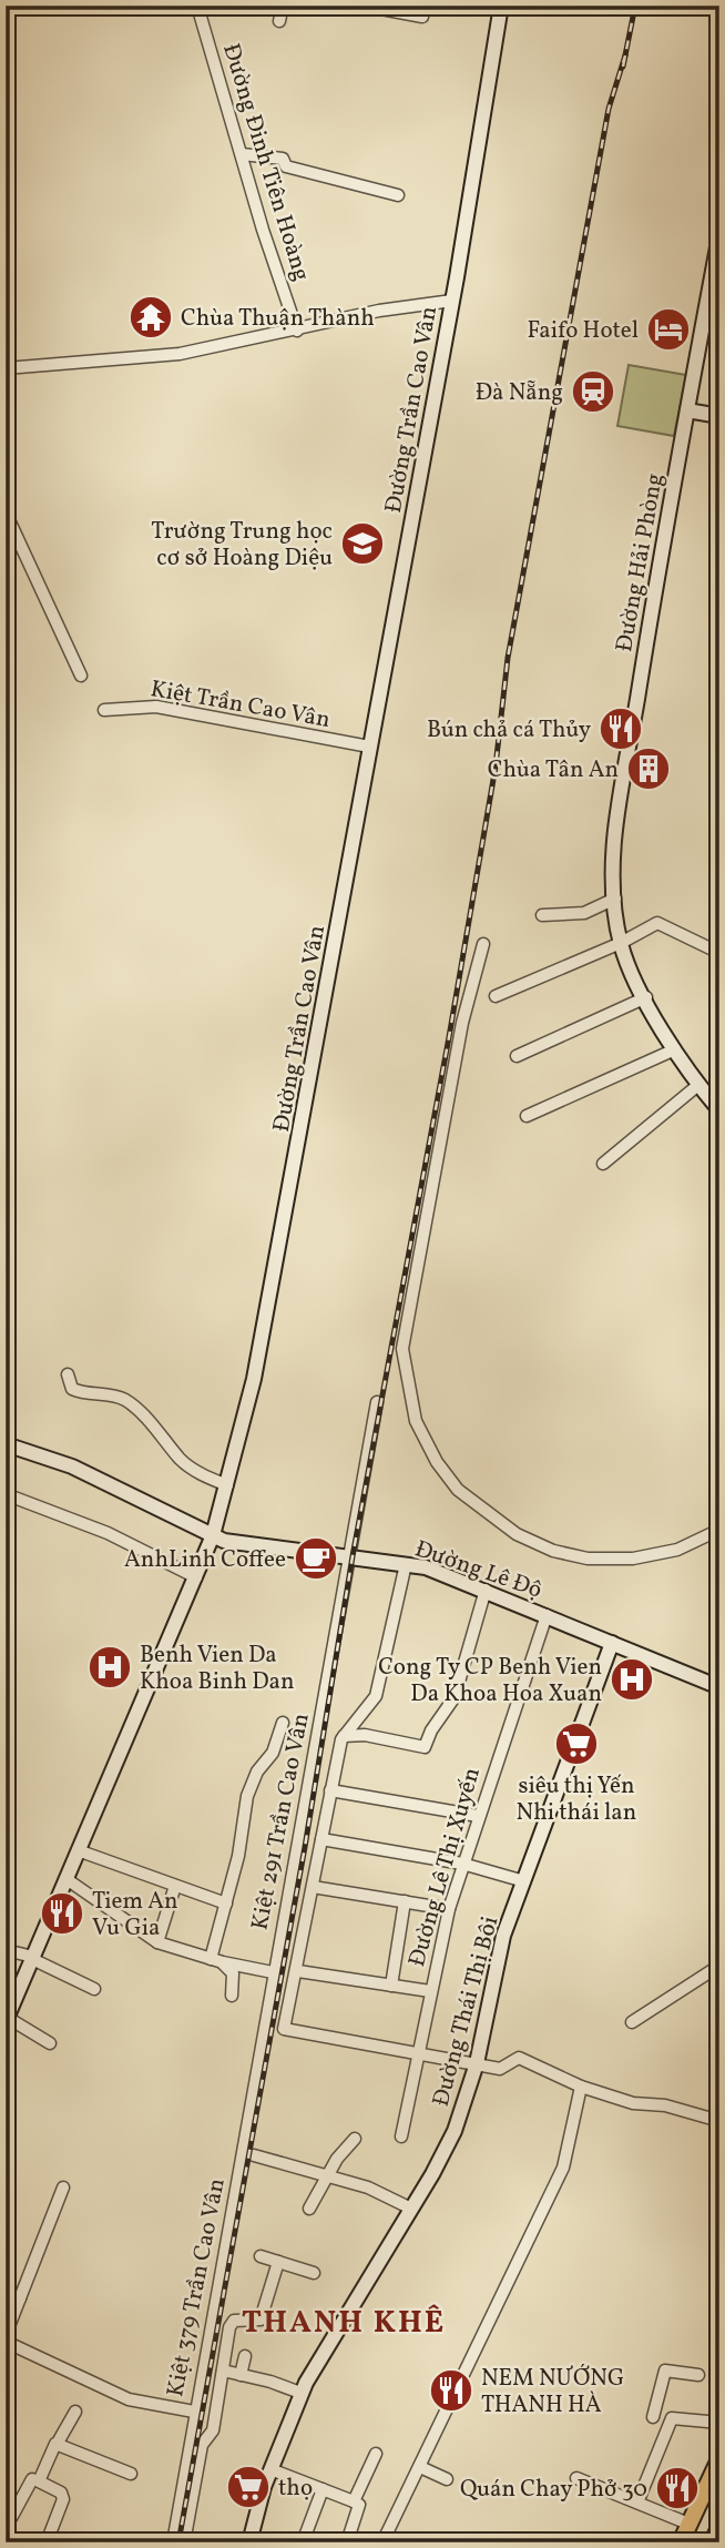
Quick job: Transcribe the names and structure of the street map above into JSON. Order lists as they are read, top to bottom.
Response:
{
  "streets": {
    "street": [
      "Đường Đinh Tiên Hoàng",
      "Đường Trần Cao Vân",
      "Đường Hải Phòng",
      "Kiệt Trần Cao Vân",
      "Đường Lê Độ",
      "Kiệt 291 Trần Cao Vân",
      "Đường Lê Thị Xuyến",
      "Đường Thái Thị Bôi",
      "Kiệt 379 Trần Cao Vân"
    ]
  },
  "crossings": [
    ["Đường Trần Cao Vân", "Kiệt Trần Cao Vân"],
    ["Đường Trần Cao Vân", "Đường Lê Độ"],
    ["Đường Lê Độ", "Kiệt 291 Trần Cao Vân"],
    ["Đường Lê Độ", "Đường Lê Thị Xuyến"],
    ["Đường Lê Độ", "Đường Thái Thị Bôi"],
    ["Kiệt 291 Trần Cao Vân", "Kiệt 379 Trần Cao Vân"]
  ],
  "districts": ["THANH KHÊ"],
  "places": {
    "temple": ["Chùa Thuận Thành"],
    "hotel": ["Faifo Hotel"],
    "station": ["Đà Nẵng"],
    "school or university": ["Trường Trung học cơ sở Hoàng Diệu"],
    "restaurant": [
      "Bún chả cá Thủy",
      "Tiem An Vu Gia",
      "NEM NƯỚNG THANH HÀ",
      "Quán Chay Phở 30"
    ],
    "building": ["Chùa Tân An"],
    "cafe": ["AnhLinh Coffee"],
    "hospital": ["Benh Vien Da Khoa Binh Dan", "Cong Ty CP Benh Vien Da Khoa Hoa Xuan"],
    "supermarket": ["siêu thị Yến Nhi thái lan", "thọ"]
  }
}
